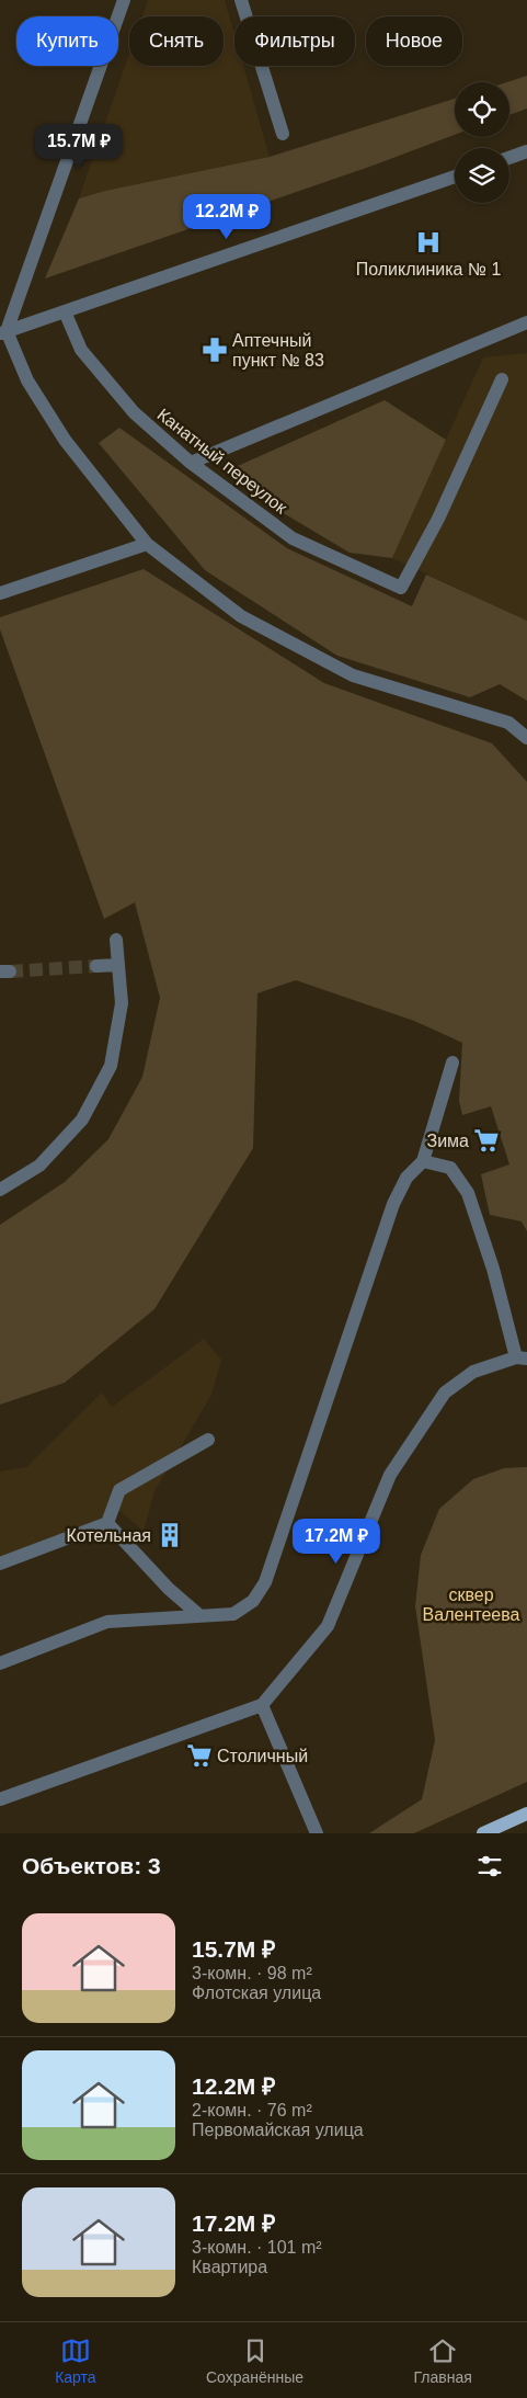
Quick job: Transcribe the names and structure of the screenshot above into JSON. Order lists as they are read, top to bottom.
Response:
{
  "streets": {
    "street": ["Канатный переулок"]
  },
  "parks": ["сквер Валентеева"],
  "places": {
    "hospital": ["Поликлиника № 1"],
    "pharmacy": ["Аптечный пункт № 83"],
    "supermarket": ["Зима", "Столичный"],
    "building": ["Котельная"]
  },
  "page": {
    "chip": [
      "Купить",
      "Снять",
      "Фильтры",
      "Новое"
    ],
    "price": ["15.7M ₽", "12.2M ₽", "17.2M ₽"],
    "heading": "Объектов: 3",
    "list": [
      {
        "name": "15.7M ₽",
        "note": "3-комн. · 98 m² · Флотская улица"
      },
      {
        "name": "12.2M ₽",
        "note": "2-комн. · 76 m² · Первомайская улица"
      },
      {
        "name": "17.2M ₽",
        "note": "3-комн. · 101 m² · Квартира"
      }
    ],
    "tabs": ["Карта", "Сохранённые", "Главная"]
  }
}
